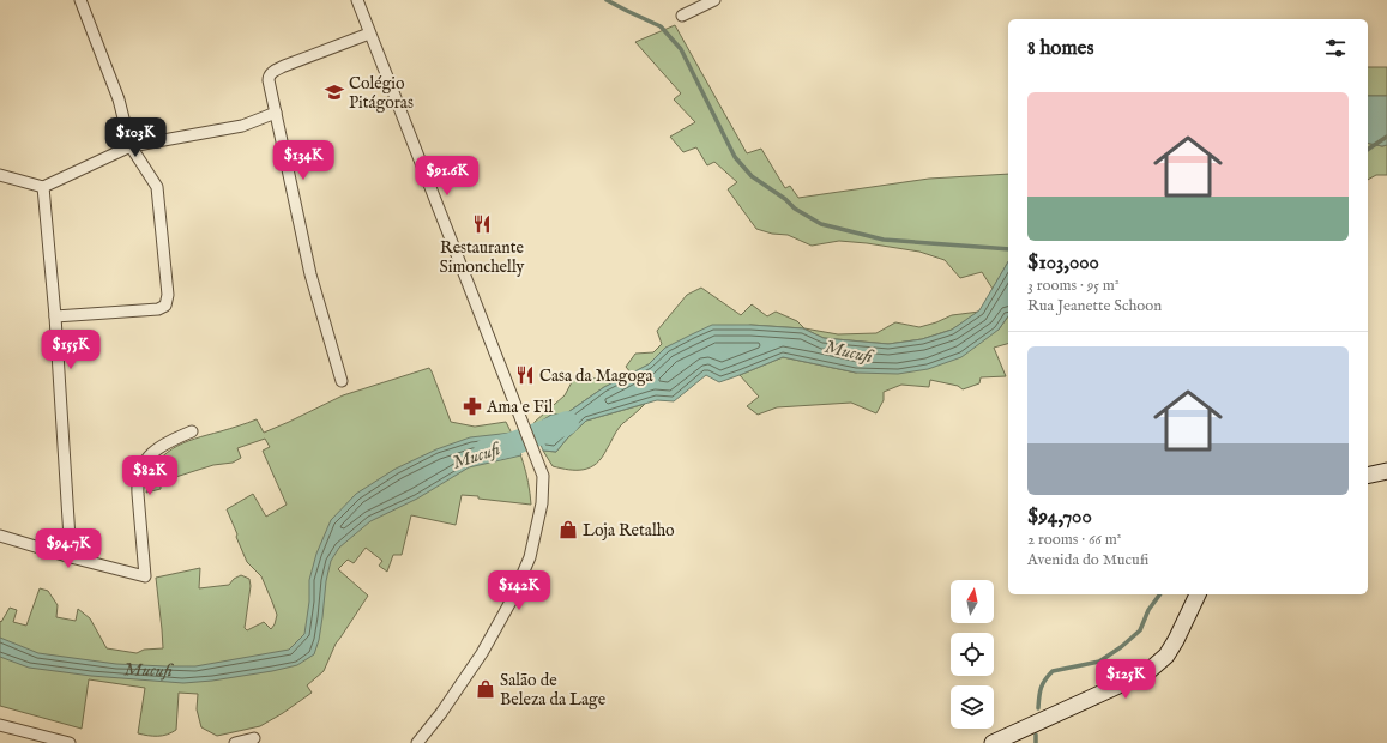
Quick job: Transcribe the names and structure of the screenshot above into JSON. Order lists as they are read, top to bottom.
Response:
{
  "water": ["Mucufi"],
  "places": {
    "school or university": ["Colégio Pitágoras"],
    "restaurant": ["Restaurante Simonchelly", "Casa da Magoga"],
    "pharmacy": ["Ama e Fil"],
    "shop": ["Loja Retalho", "Salão de Beleza da Lage"]
  },
  "north": "top",
  "page": {
    "heading": "8 homes",
    "list": [
      {
        "name": "$103,000",
        "note": "3 rooms · 95 m² · Rua Jeanette Schoon"
      },
      {
        "name": "$94,700",
        "note": "2 rooms · 66 m² · Avenida do Mucufi"
      }
    ],
    "price": [
      "$103K",
      "$134K",
      "$91.6K",
      "$155K",
      "$82K",
      "$94.7K",
      "$142K",
      "$125K"
    ]
  }
}
